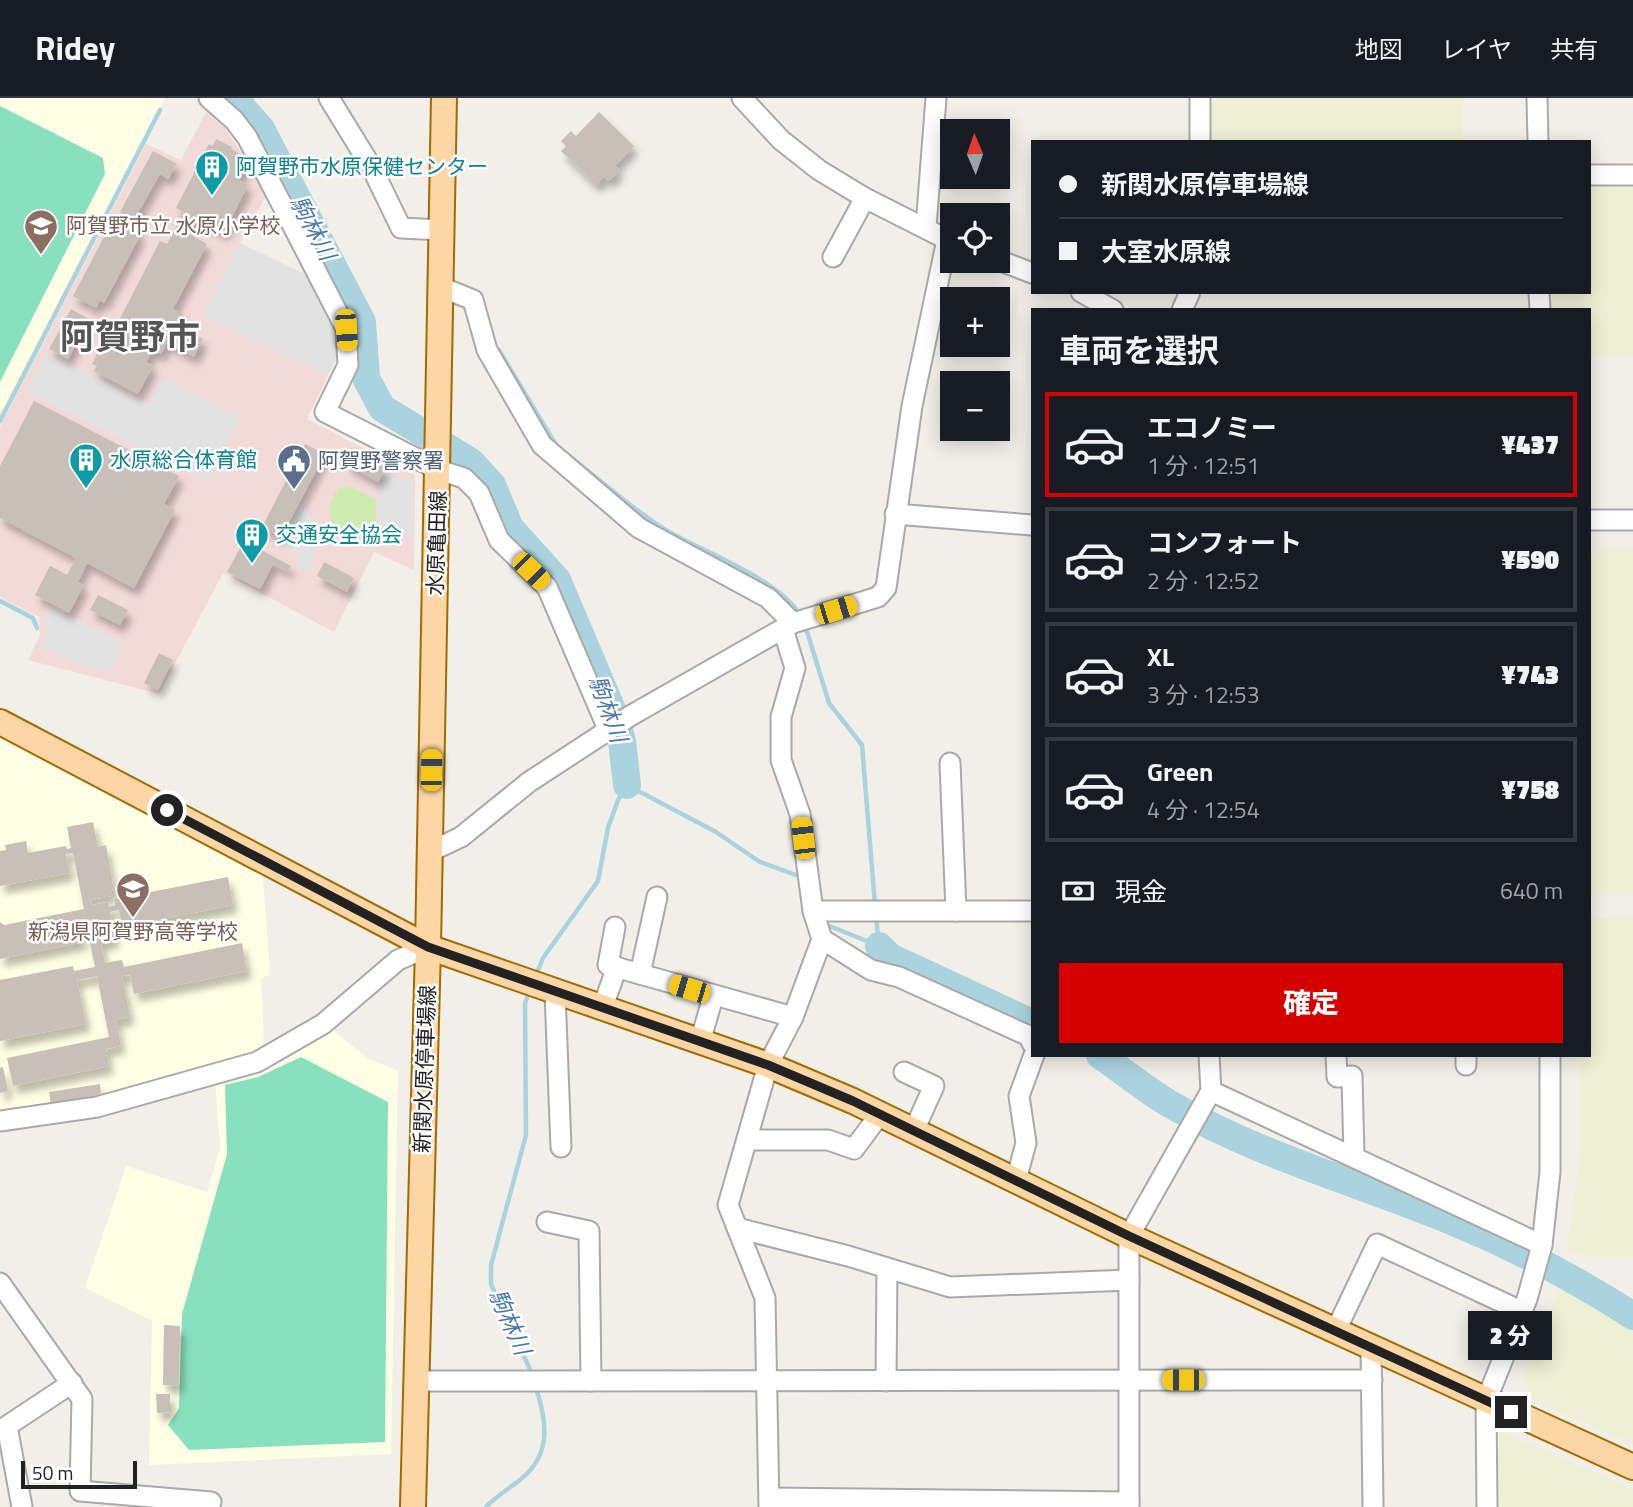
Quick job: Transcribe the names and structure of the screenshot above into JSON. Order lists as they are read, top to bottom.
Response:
{
  "streets": {
    "main road": ["水原亀田線", "新関水原停車場線"]
  },
  "crossings": [
    ["水原亀田線", "新関水原停車場線"]
  ],
  "districts": ["阿賀野市"],
  "water": ["駒林川"],
  "places": {
    "building": ["阿賀野市水原保健センター", "水原総合体育館", "交通安全協会"],
    "school or university": ["阿賀野市立 水原小学校", "新潟県阿賀野高等学校"],
    "public building": ["阿賀野警察署"]
  },
  "scale_bar": "50 m",
  "north": "top",
  "page": {
    "header": "Ridey",
    "nav": ["地図", "レイヤ", "共有"],
    "map_buttons": ["+", "−"],
    "banner": ["新関水原停車場線", "大室水原線"],
    "heading": "車両を選択",
    "list": [
      {
        "name": "エコノミー",
        "note": "1 分 · 12:51",
        "value": "¥437"
      },
      {
        "name": "コンフォート",
        "note": "2 分 · 12:52",
        "value": "¥590"
      },
      {
        "name": "XL",
        "note": "3 分 · 12:53",
        "value": "¥743"
      },
      {
        "name": "Green",
        "note": "4 分 · 12:54",
        "value": "¥758"
      }
    ],
    "pay": ["現金", "640 m"],
    "buttons": "確定",
    "bubble": "2 分",
    "scale": "50 m"
  }
}
